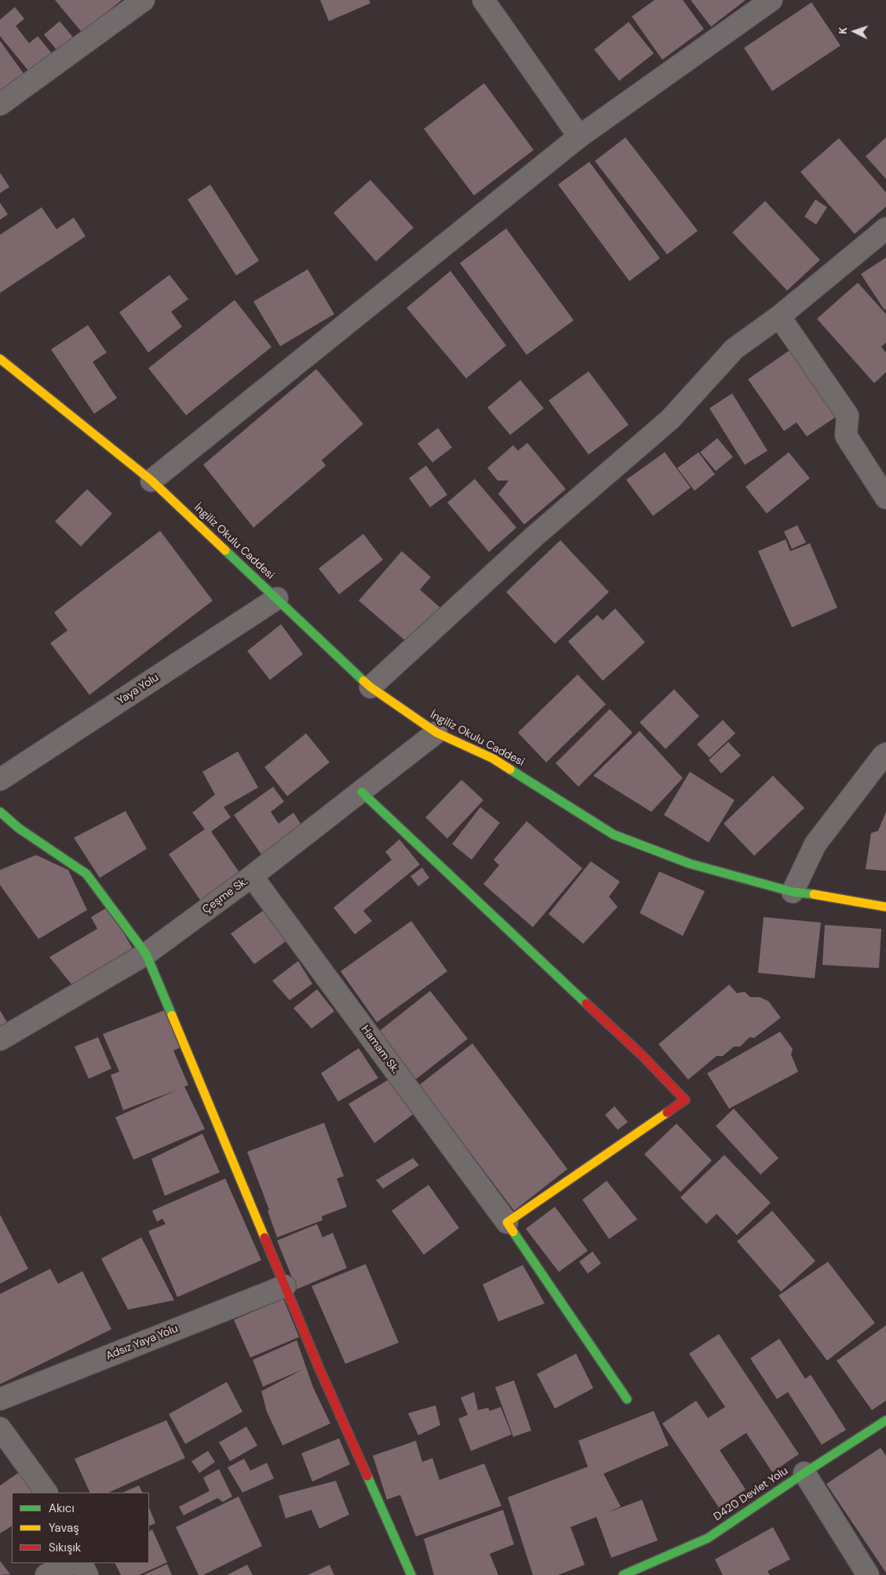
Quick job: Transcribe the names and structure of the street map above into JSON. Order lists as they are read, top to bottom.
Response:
{
  "streets": {
    "street": [
      "İngiliz Okulu Caddesi",
      "Yaya Yolu",
      "Çeşme Sk.",
      "Hamam Sk.",
      "Adsız Yaya Yolu",
      "D420 Devlet Yolu"
    ]
  },
  "crossings": [
    ["İngiliz Okulu Caddesi", "Yaya Yolu"],
    ["İngiliz Okulu Caddesi", "Çeşme Sk."],
    ["Çeşme Sk.", "Hamam Sk."]
  ],
  "legend": ["Akıcı", "Yavaş", "Sıkışık"],
  "north": "left"
}
